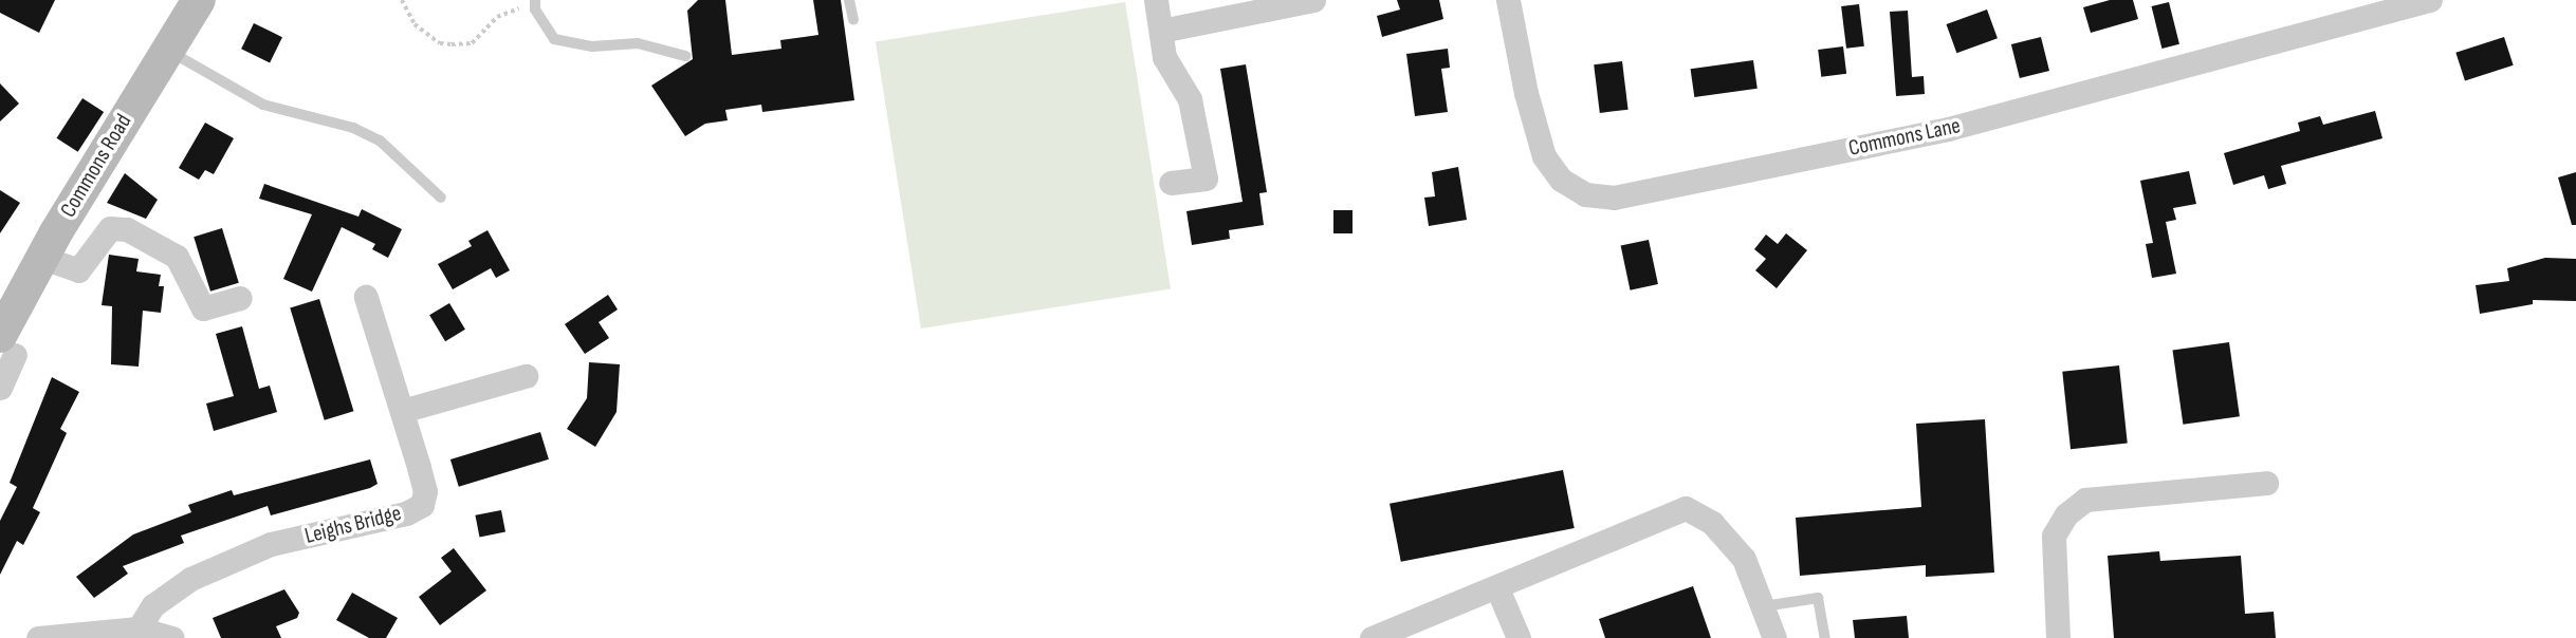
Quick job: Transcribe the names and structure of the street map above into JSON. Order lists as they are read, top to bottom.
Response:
{
  "streets": {
    "street": ["Commons Lane", "Commons Road", "Leighs Bridge"]
  }
}
